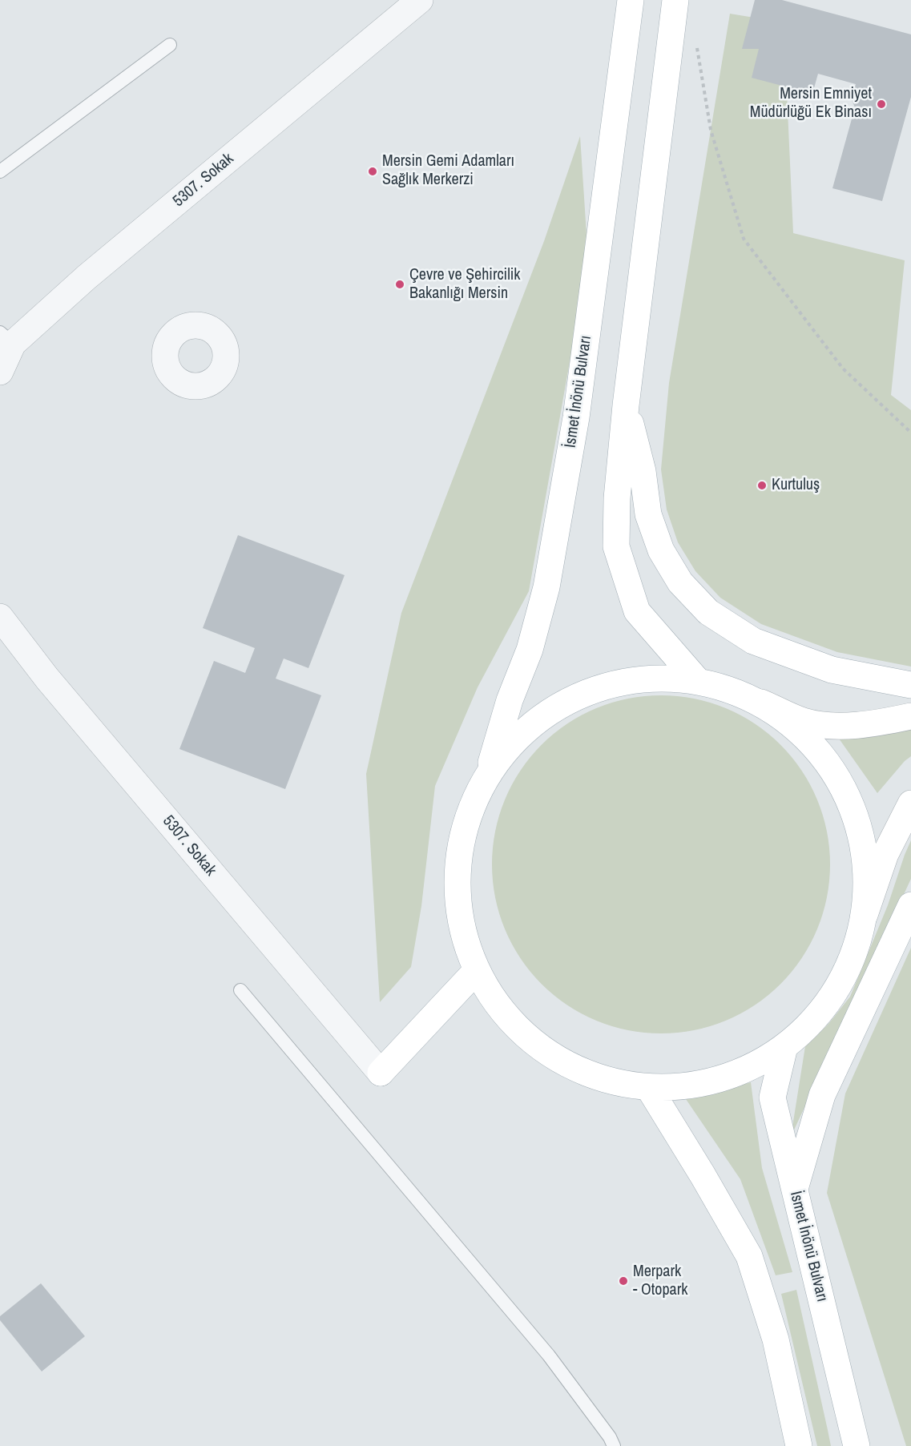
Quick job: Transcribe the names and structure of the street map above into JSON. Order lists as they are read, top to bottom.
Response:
{
  "streets": {
    "main road": ["İsmet İnönü Bulvarı"],
    "street": ["5307. Sokak"]
  },
  "places": [
    "Mersin Emniyet Müdürlüğü Ek Binası",
    "Mersin Gemi Adamları Sağlık Merkerzi",
    "Çevre ve Şehircilik Bakanlığı Mersin",
    "Kurtuluş",
    "Merpark - Otopark"
  ]
}
